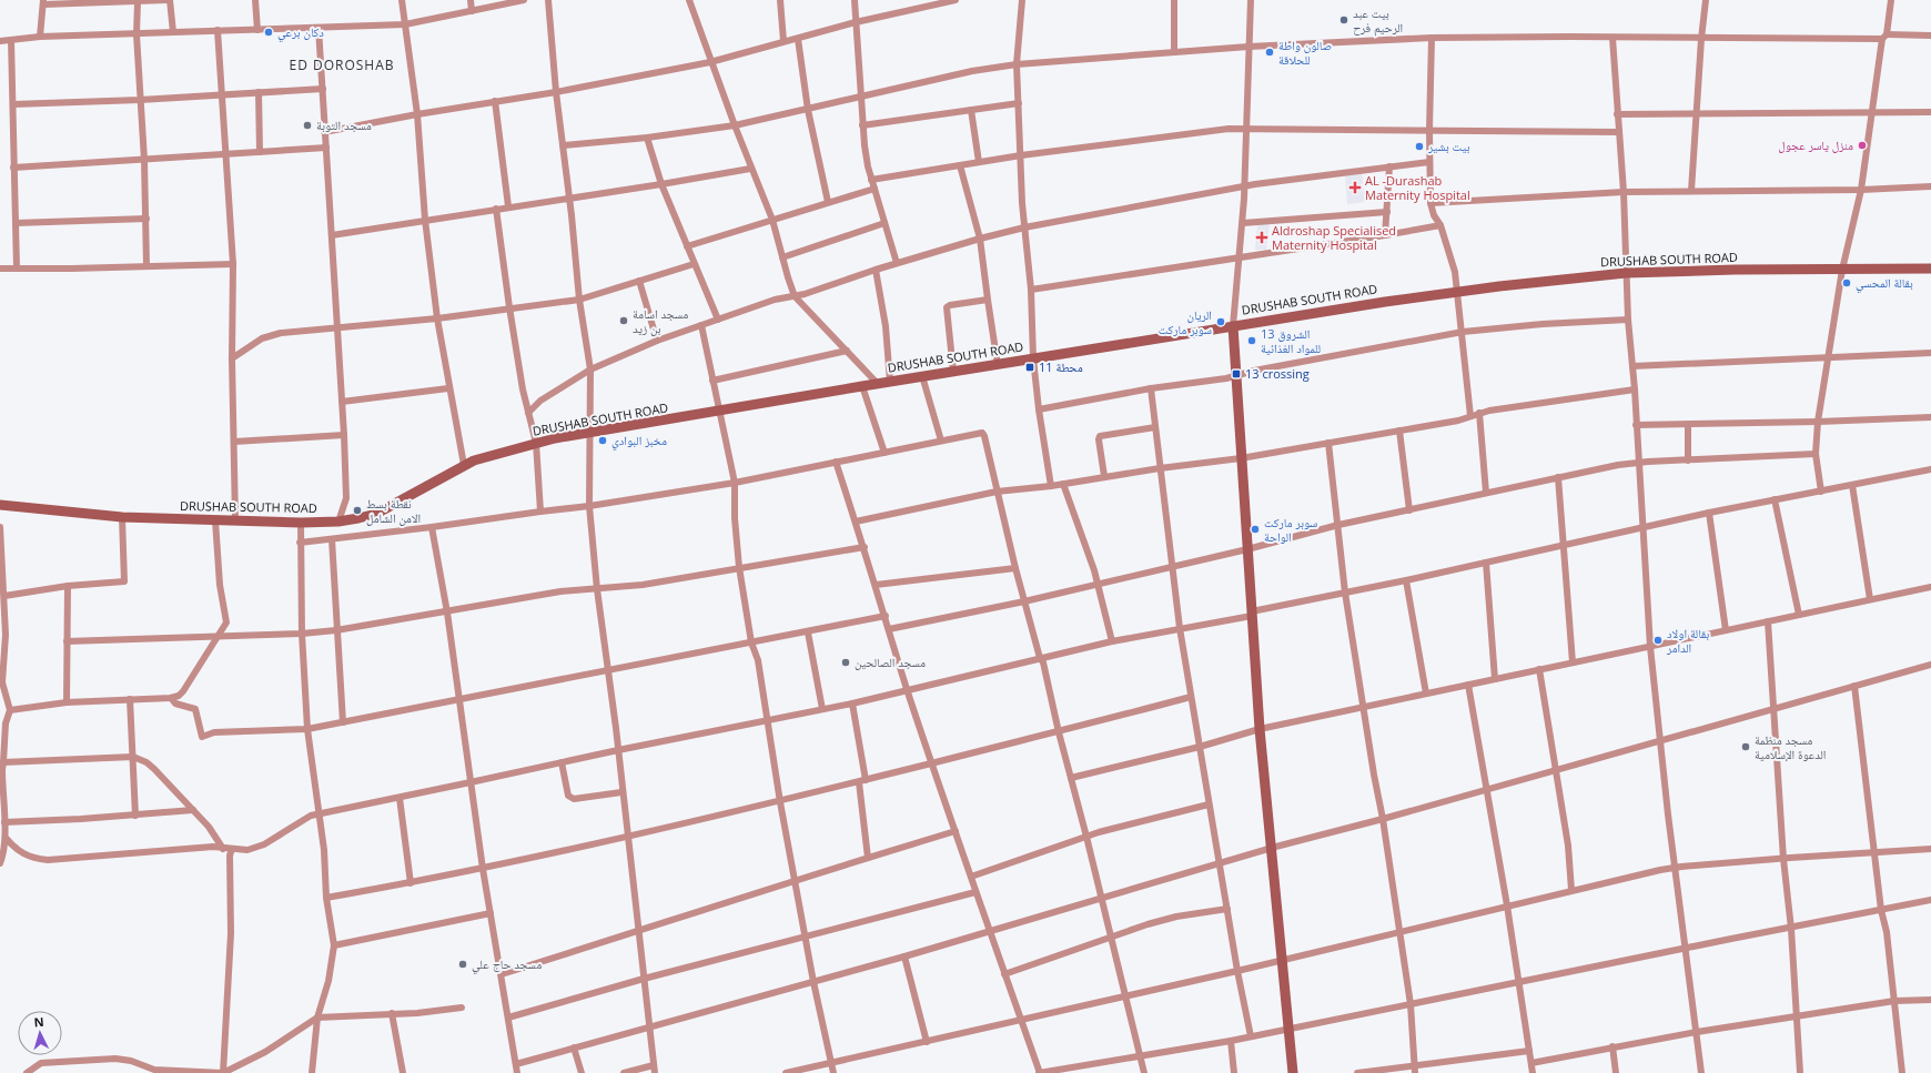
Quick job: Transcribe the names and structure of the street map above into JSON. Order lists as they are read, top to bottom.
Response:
{
  "streets": {
    "street": ["DRUSHAB SOUTH ROAD"]
  },
  "districts": ["ED DOROSHAB"],
  "places": {
    "other": [
      "بيت عبد الرحيم فرح",
      "دكان برعي",
      "صالون واطة للحلاقة",
      "مسجد التوبة",
      "منزل ياسر عجول",
      "بيت بشير",
      "بقالة المحسي",
      "مسجد اسامة بن زيد",
      "الريان سوبر ماركت",
      "الشروق 13 للمواد الغذائية",
      "مخبز البوادي",
      "نقطة بسط الامن الشامل",
      "سوبر ماركت الواحة",
      "بقالة اولاد الدامر",
      "مسجد الصالحين",
      "مسجد منظمة الدعوة الإسلامية",
      "مسجد حاج علي"
    ],
    "health": ["AL -Durashab Maternity Hospital", "Aldroshap Specialised Maternity Hospital"],
    "transit": ["محطة 11", "13 crossing"]
  },
  "north": "top"
}
